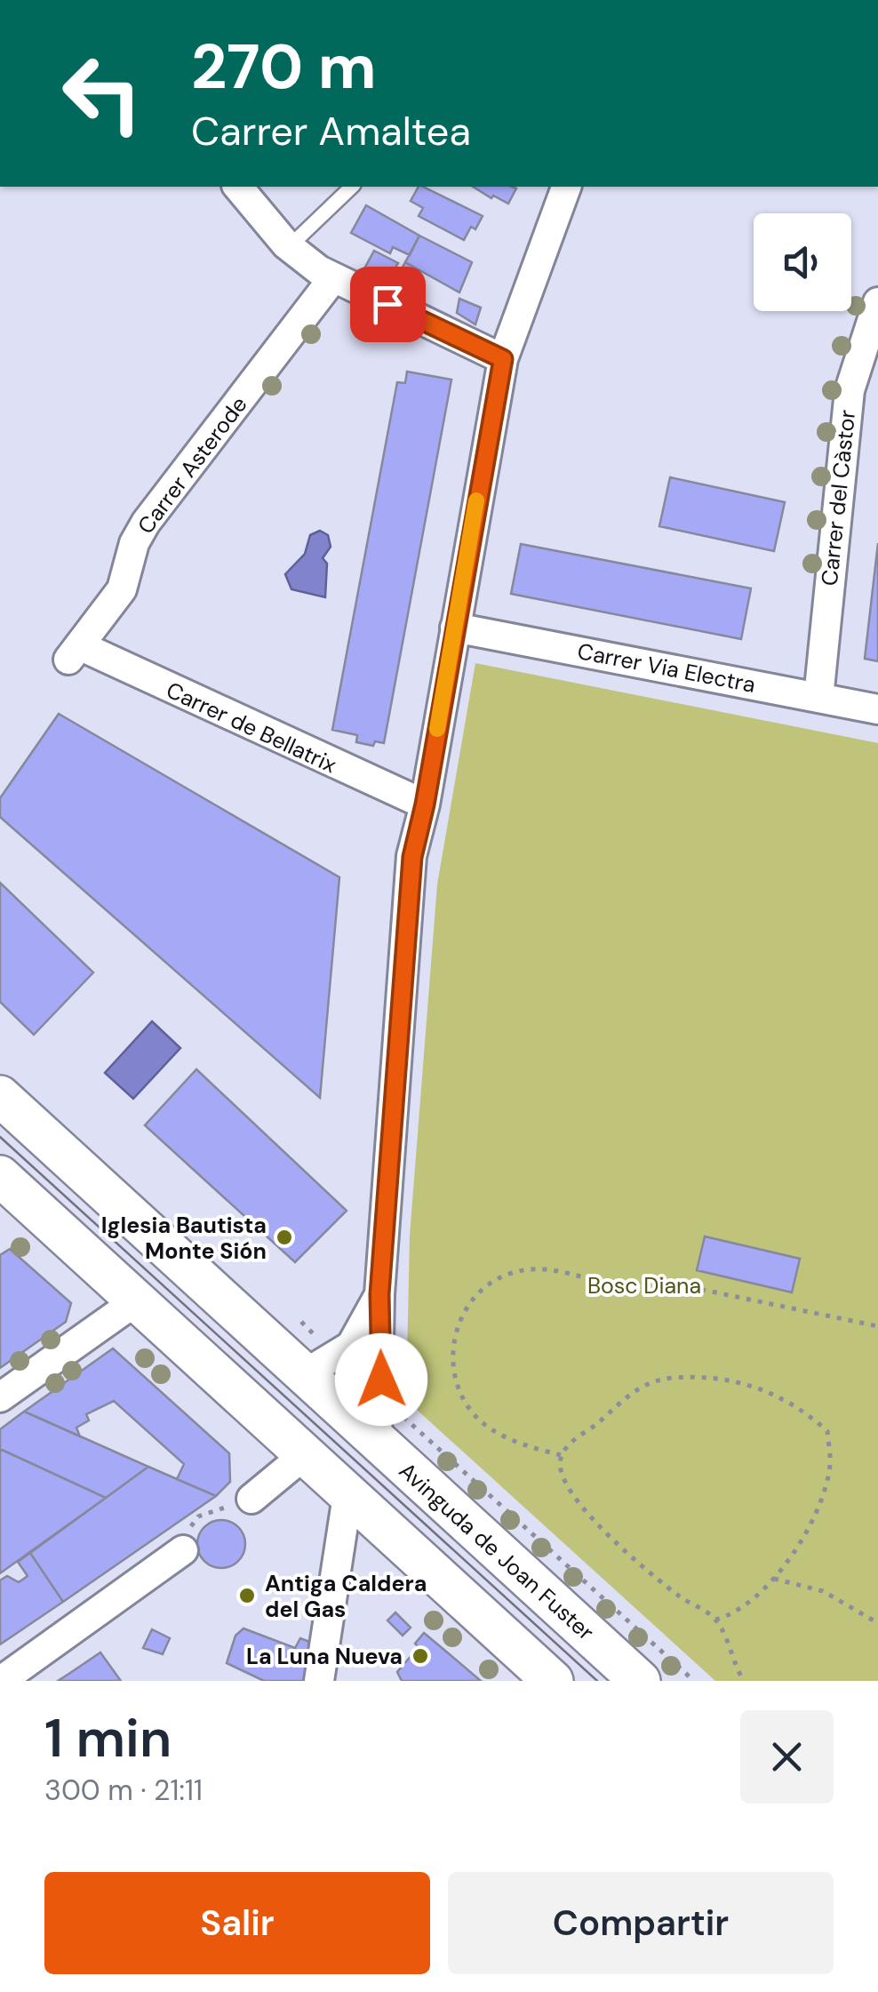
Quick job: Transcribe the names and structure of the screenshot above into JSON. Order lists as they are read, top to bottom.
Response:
{
  "streets": {
    "main road": ["Avinguda de Joan Fuster"],
    "street": [
      "Carrer Asterode",
      "Carrer del Càstor",
      "Carrer Via Electra",
      "Carrer de Bellatrix"
    ]
  },
  "crossings": [
    ["Carrer Asterode", "Carrer de Bellatrix"],
    ["Carrer del Càstor", "Carrer Via Electra"]
  ],
  "parks": ["Bosc Diana"],
  "places": ["Iglesia Bautista Monte Sión", "Antiga Caldera del Gas", "La Luna Nueva"],
  "page": {
    "turn": ["270 m", "Carrer Amaltea"],
    "heading": ["1 min", "300 m · 21:11"],
    "buttons": ["Salir", "Compartir"]
  }
}
